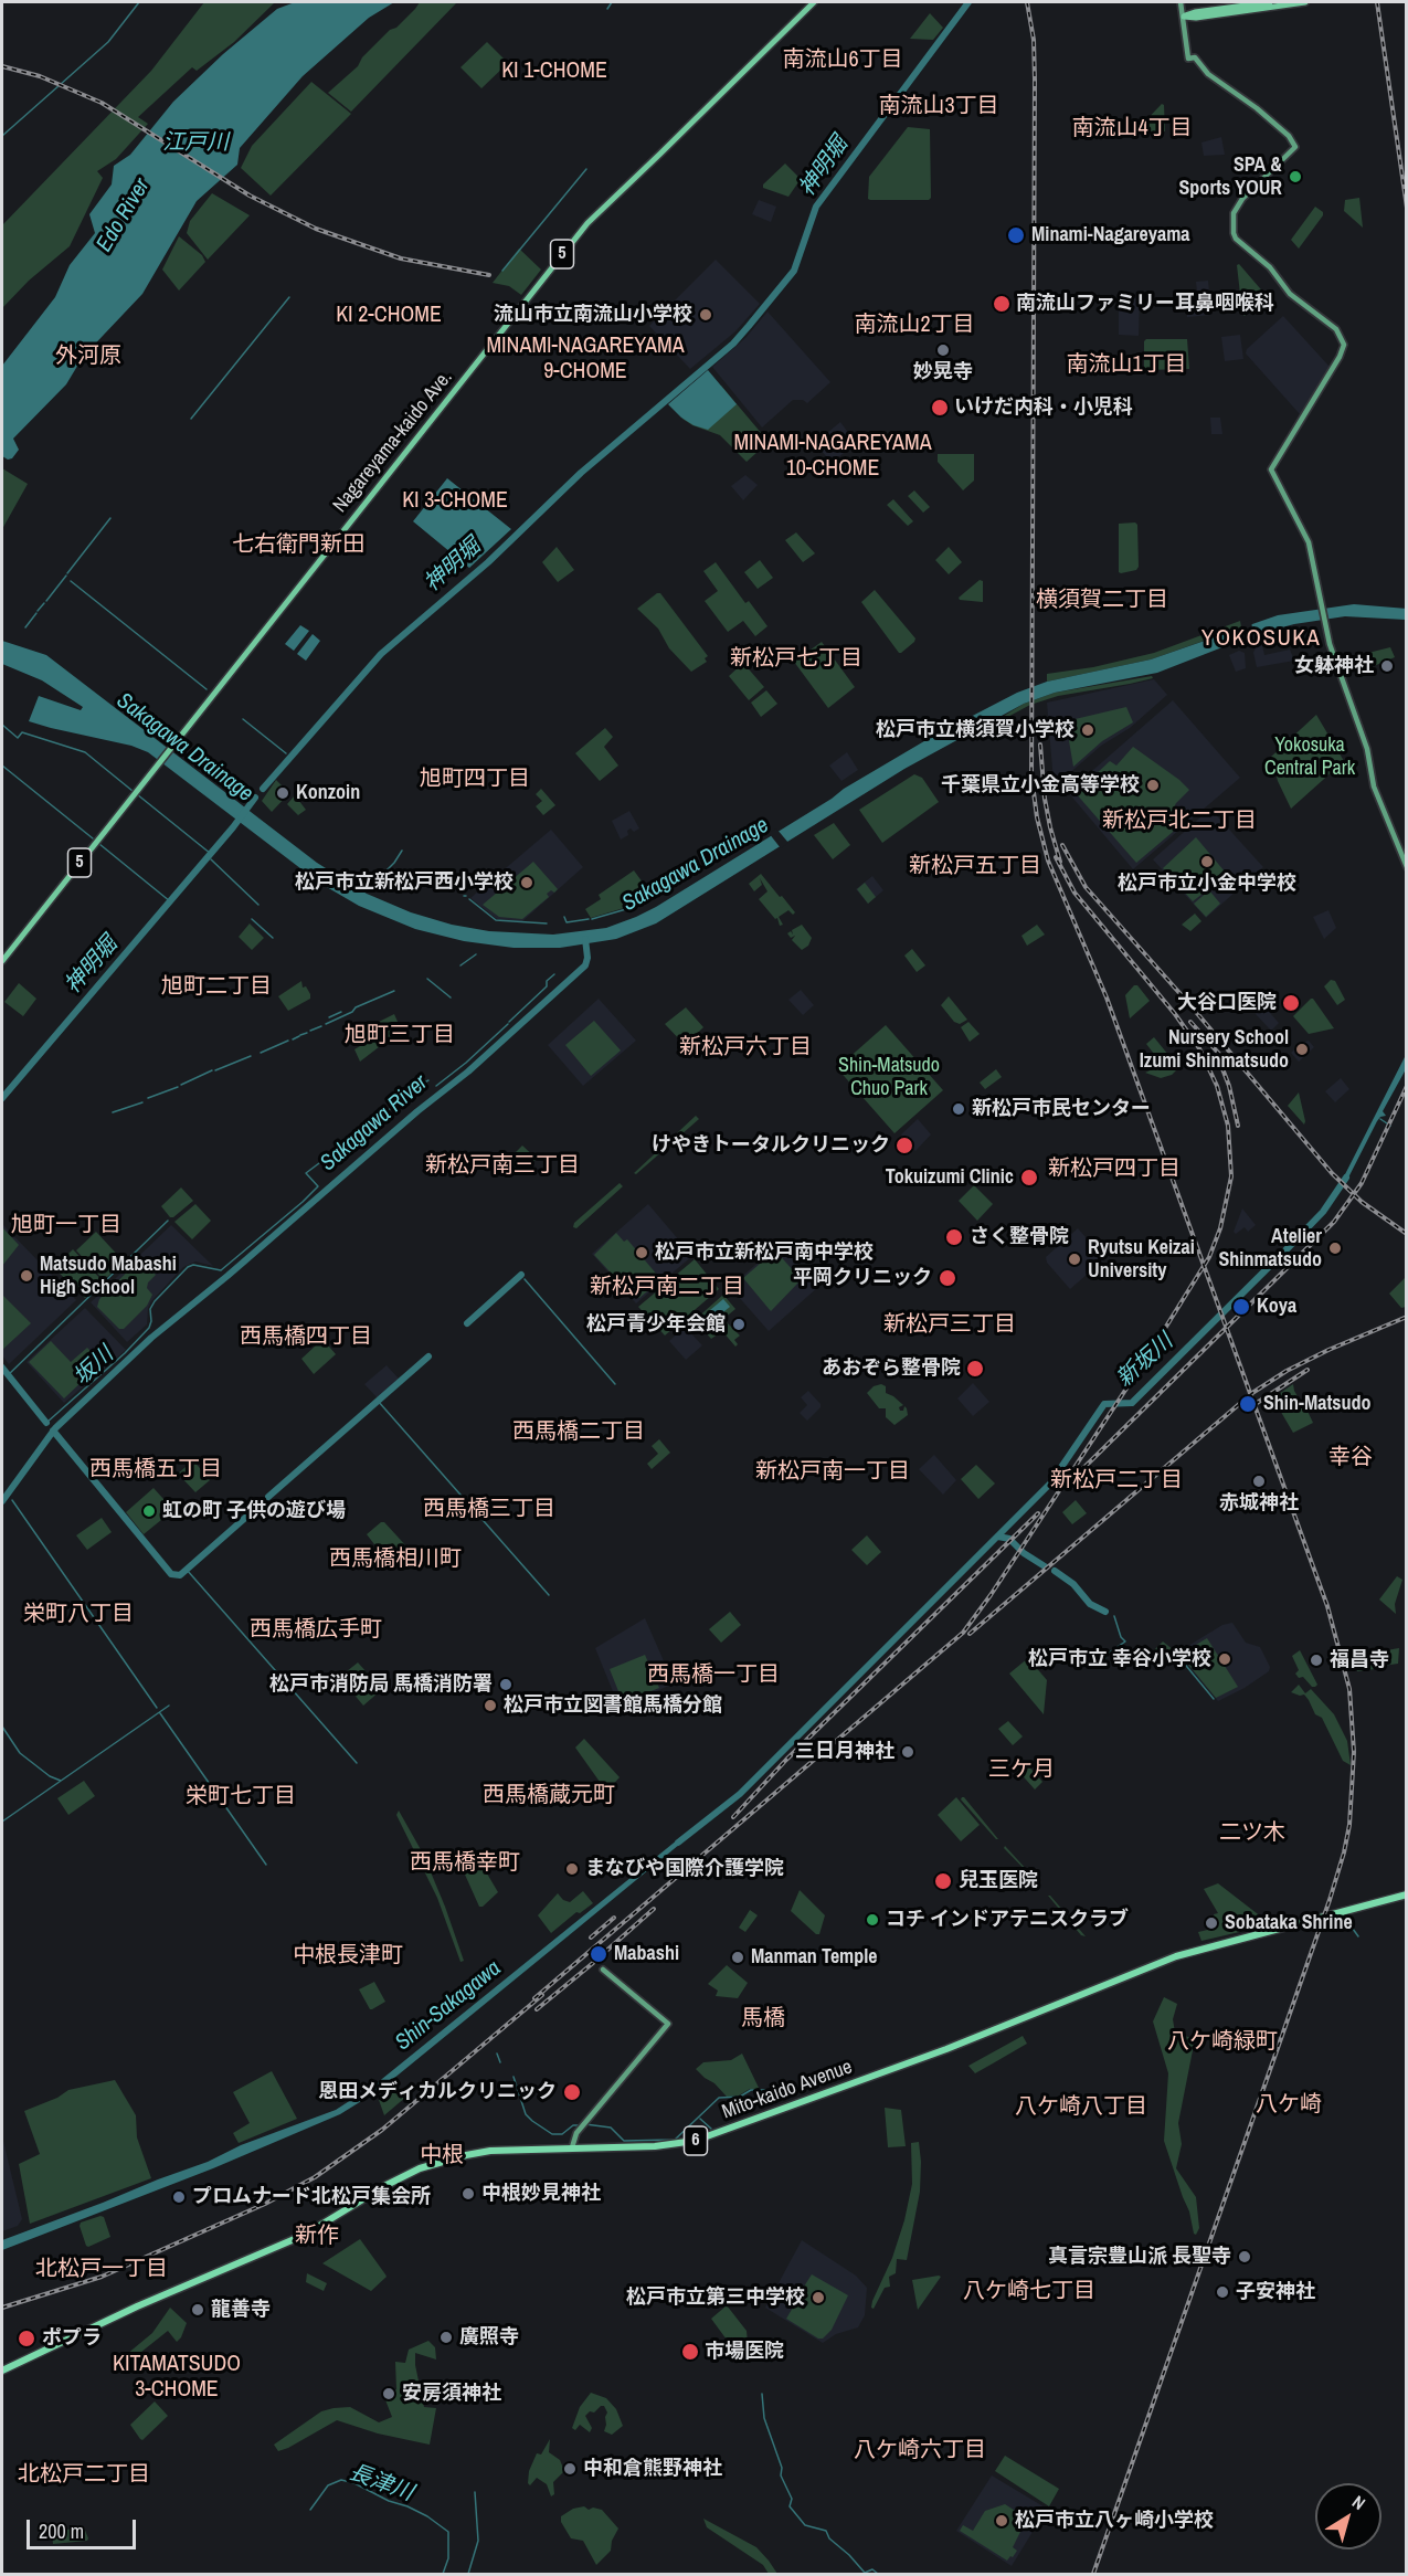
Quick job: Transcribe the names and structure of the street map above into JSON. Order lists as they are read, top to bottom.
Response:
{
  "streets": {
    "highway": ["Mito-kaido Avenue", "6"],
    "main road": ["5", "Nagareyama-kaido Ave."]
  },
  "districts": [
    "南流山6丁目",
    "KI 1-CHOME",
    "南流山3丁目",
    "南流山4丁目",
    "KI 2-CHOME",
    "南流山2丁目",
    "MINAMI-NAGAREYAMA 9-CHOME",
    "外河原",
    "南流山1丁目",
    "MINAMI-NAGAREYAMA 10-CHOME",
    "KI 3-CHOME",
    "七右衛門新田",
    "横須賀二丁目",
    "YOKOSUKA",
    "新松戸七丁目",
    "旭町四丁目",
    "新松戸北二丁目",
    "新松戸五丁目",
    "旭町二丁目",
    "旭町三丁目",
    "新松戸六丁目",
    "新松戸南三丁目",
    "新松戸四丁目",
    "旭町一丁目",
    "新松戸南二丁目",
    "新松戸三丁目",
    "西馬橋四丁目",
    "西馬橋二丁目",
    "幸谷",
    "西馬橋五丁目",
    "新松戸南一丁目",
    "新松戸二丁目",
    "西馬橋三丁目",
    "西馬橋相川町",
    "栄町八丁目",
    "西馬橋広手町",
    "西馬橋一丁目",
    "三ケ月",
    "西馬橋蔵元町",
    "栄町七丁目",
    "二ツ木",
    "西馬橋幸町",
    "中根長津町",
    "馬橋",
    "八ケ崎緑町",
    "八ケ崎",
    "八ケ崎八丁目",
    "中根",
    "新作",
    "北松戸一丁目",
    "八ケ崎七丁目",
    "KITAMATSUDO 3-CHOME",
    "八ケ崎六丁目",
    "北松戸二丁目"
  ],
  "water": [
    "江戸川",
    "神明堀",
    "Edo River",
    "Sakagawa Drainage",
    "Sakagawa River",
    "新坂川",
    "坂川",
    "Shin-Sakagawa",
    "長津川"
  ],
  "parks": ["Yokosuka Central Park", "Shin-Matsudo Chuo Park"],
  "places": [
    "SPA & Sports YOUR",
    "Minami-Nagareyama",
    "南流山ファミリー耳鼻咽喉科",
    "流山市立南流山小学校",
    "妙晃寺",
    "いけだ内科・小児科",
    "女躰神社",
    "松戸市立横須賀小学校",
    "千葉県立小金高等学校",
    "Konzoin",
    "松戸市立小金中学校",
    "松戸市立新松戸西小学校",
    "大谷口医院",
    "Nursery School Izumi Shinmatsudo",
    "新松戸市民センター",
    "けやきトータルクリニック",
    "Tokuizumi Clinic",
    "さく整骨院",
    "Atelier Shinmatsudo",
    "松戸市立新松戸南中学校",
    "Ryutsu Keizai University",
    "Matsudo Mabashi High School",
    "平岡クリニック",
    "Koya",
    "松戸青少年会館",
    "あおぞら整骨院",
    "Shin-Matsudo",
    "赤城神社",
    "虹の町 子供の遊び場",
    "松戸市立 幸谷小学校",
    "福昌寺",
    "松戸市消防局 馬橋消防署",
    "松戸市立図書館馬橋分館",
    "三日月神社",
    "まなびや国際介護学院",
    "兒玉医院",
    "コチ インドアテニスクラブ",
    "Sobataka Shrine",
    "Mabashi",
    "Manman Temple",
    "恩田メディカルクリニック",
    "中根妙見神社",
    "プロムナード北松戸集会所",
    "真言宗豊山派 長聖寺",
    "子安神社",
    "松戸市立第三中学校",
    "龍善寺",
    "廣照寺",
    "ポプラ",
    "市場医院",
    "安房須神社",
    "中和倉熊野神社",
    "松戸市立八ヶ崎小学校"
  ],
  "scale_bar": "200 m",
  "north": "top right"
}
